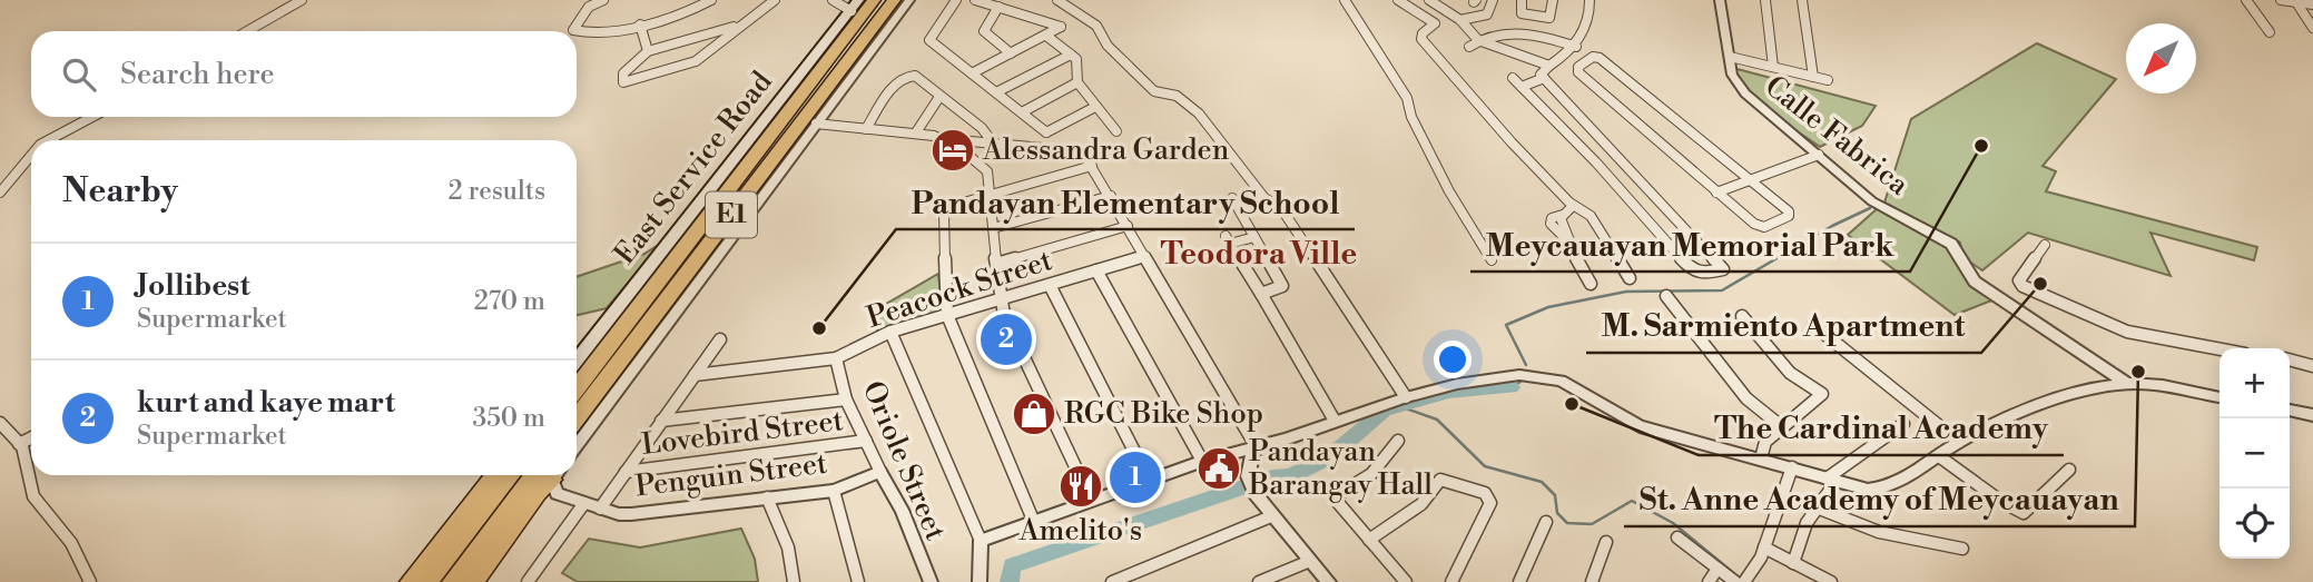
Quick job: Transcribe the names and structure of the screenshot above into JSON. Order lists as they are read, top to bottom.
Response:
{
  "streets": {
    "highway": ["E1"],
    "main road": ["East Service Road"],
    "street": [
      "Calle Fabrica",
      "Peacock Street",
      "Lovebird Street",
      "Oriole Street",
      "Penguin Street"
    ]
  },
  "crossings": [
    ["Peacock Street", "Oriole Street"],
    ["Lovebird Street", "Oriole Street"],
    ["Oriole Street", "Penguin Street"]
  ],
  "districts": ["Teodora Ville"],
  "places": {
    "other": [
      "Meycauayan Memorial Park",
      "M. Sarmiento Apartment",
      "Pandayan Elementary School",
      "St. Anne Academy of Meycauayan",
      "The Cardinal Academy"
    ],
    "hotel": ["Alessandra Garden"],
    "shop": ["RGC Bike Shop"],
    "public building": ["Pandayan Barangay Hall"],
    "restaurant": ["Amelito's"]
  },
  "north": "bottom left",
  "page": {
    "search": "Search here",
    "heading": ["Nearby", "2 results"],
    "list": [
      {
        "mark": "1",
        "name": "Jollibest",
        "note": "Supermarket",
        "value": "270 m"
      },
      {
        "mark": "2",
        "name": "kurt and kaye mart",
        "note": "Supermarket",
        "value": "350 m"
      }
    ],
    "pins": ["2", "1"],
    "map_buttons": ["+", "−"]
  }
}
